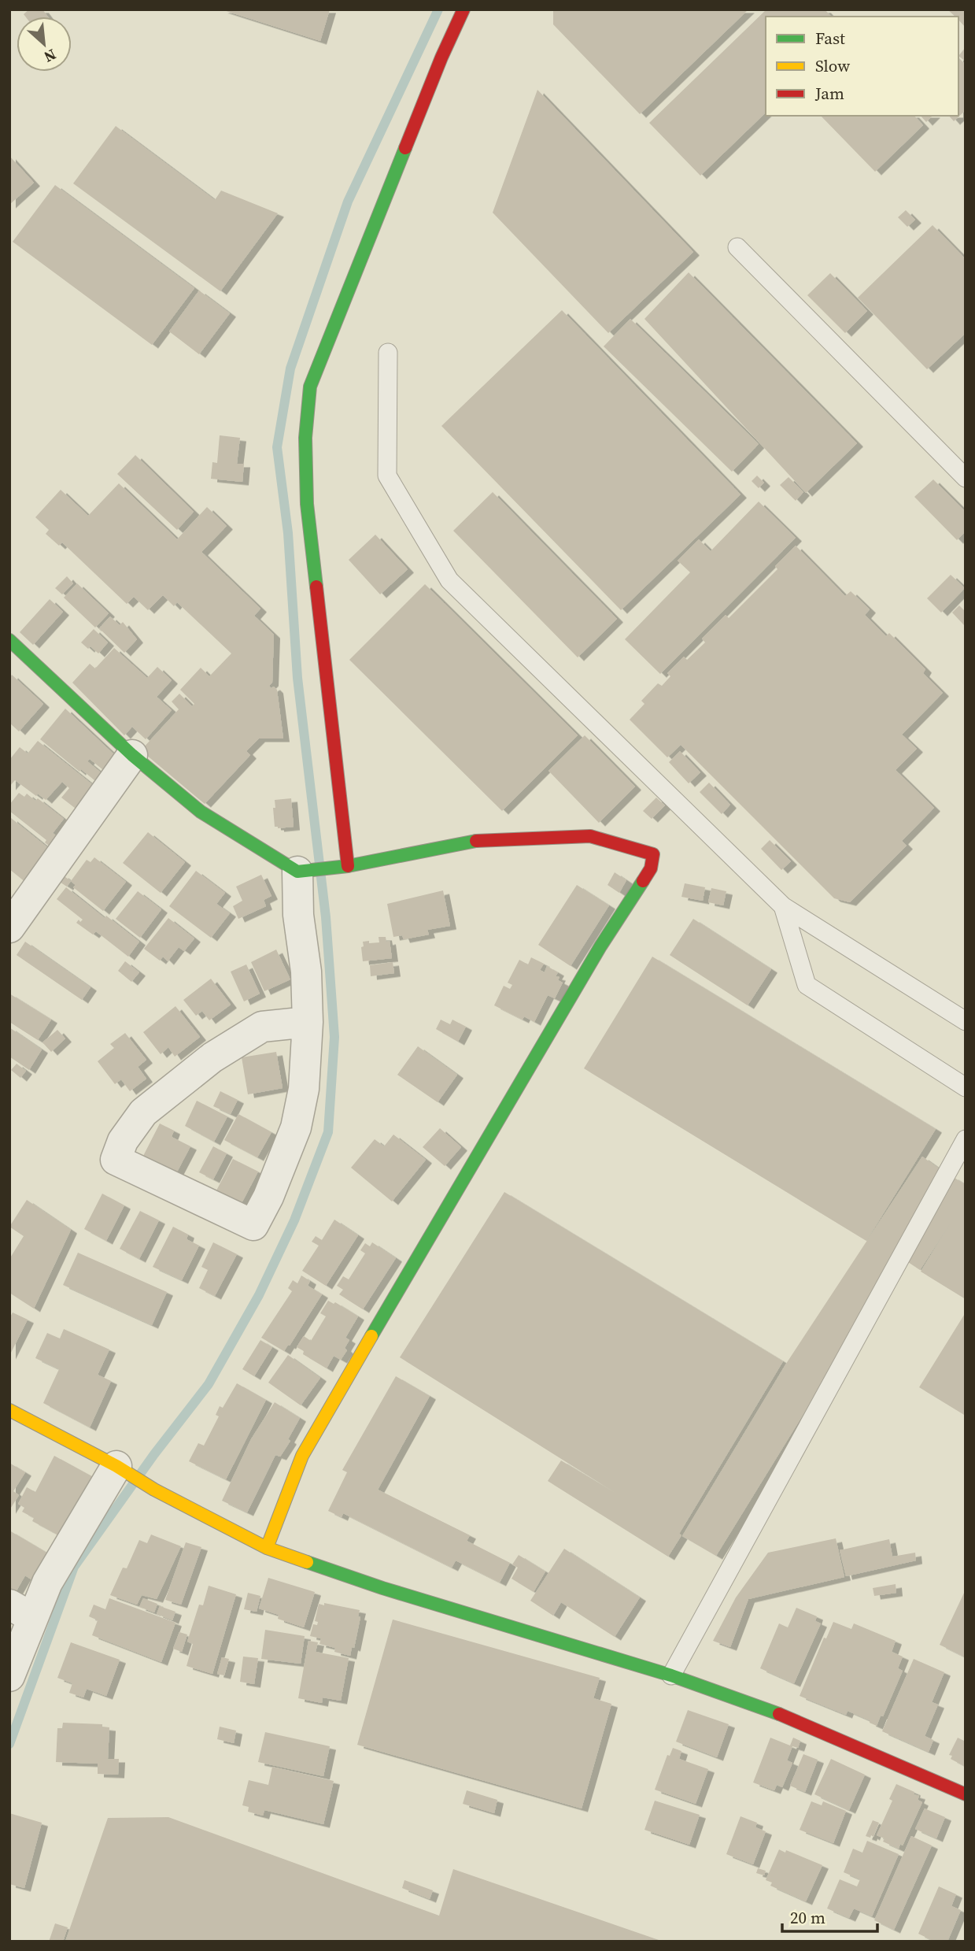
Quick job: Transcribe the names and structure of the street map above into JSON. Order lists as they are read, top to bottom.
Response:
{
  "legend": ["Fast", "Slow", "Jam"],
  "scale_bar": "20 m",
  "north": "bottom right"
}
